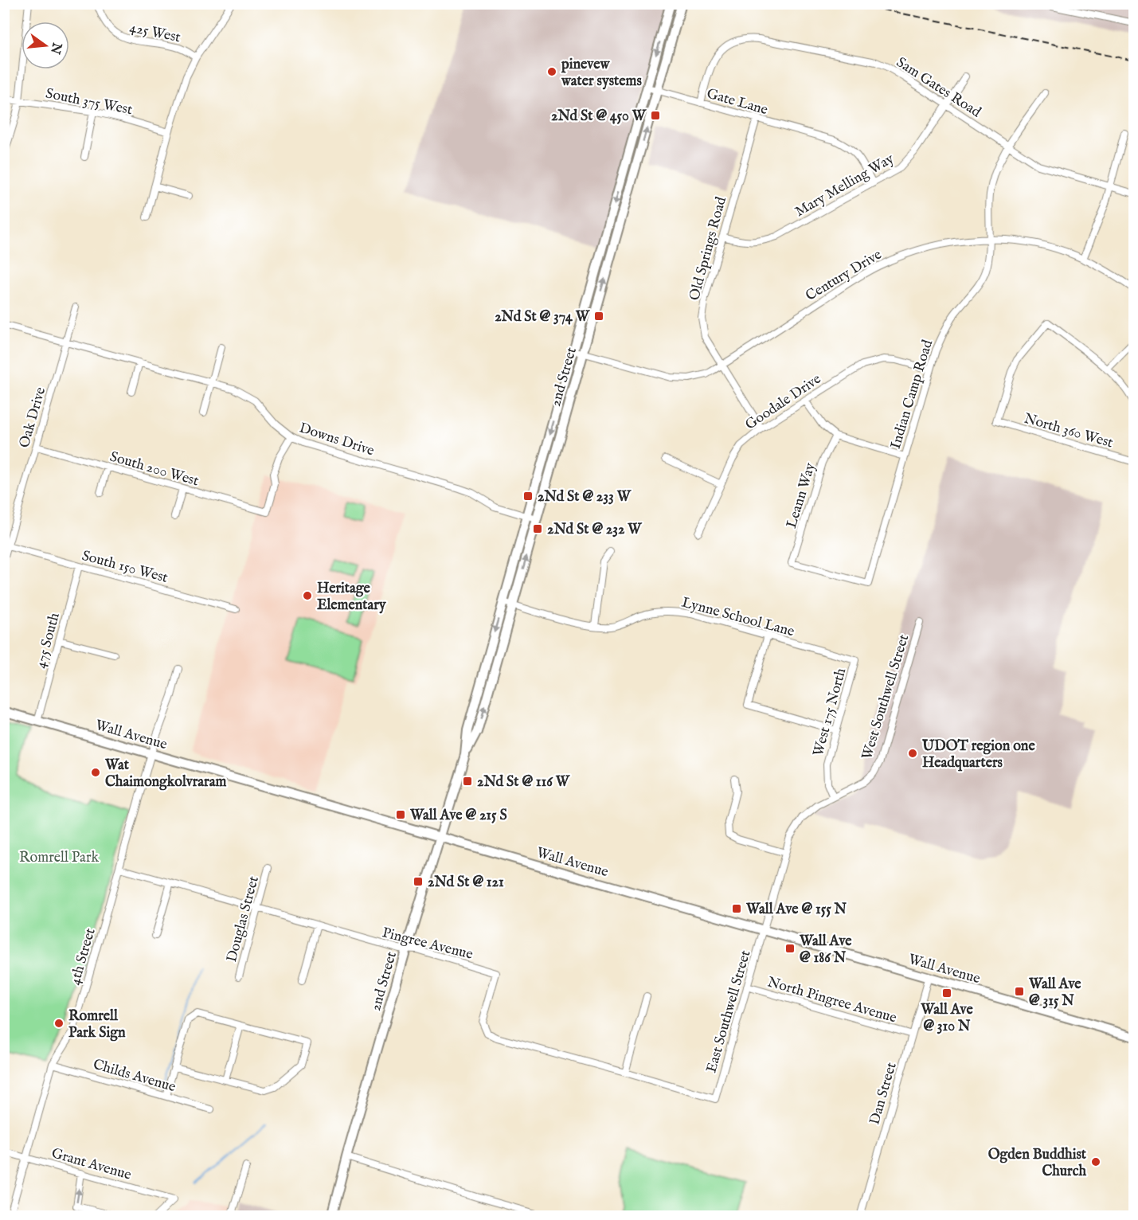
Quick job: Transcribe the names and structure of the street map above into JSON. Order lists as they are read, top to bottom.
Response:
{
  "streets": {
    "main road": ["2nd Street", "Wall Avenue"],
    "street": [
      "425 West",
      "Sam Gates Road",
      "South 375 West",
      "Gate Lane",
      "Mary Melling Way",
      "Old Springs Road",
      "Century Drive",
      "Indian Camp Road",
      "Goodale Drive",
      "Oak Drive",
      "North 360 West",
      "Downs Drive",
      "South 200 West",
      "Leann Way",
      "South 150 West",
      "Lynne School Lane",
      "475 South",
      "West Southwell Street",
      "West 175 North",
      "Douglas Street",
      "Pingree Avenue",
      "4th Street",
      "North Pingree Avenue",
      "East Southwell Street",
      "Childs Avenue",
      "Dan Street",
      "Grant Avenue"
    ]
  },
  "crossings": [
    ["Sam Gates Road", "Gate Lane"],
    ["Sam Gates Road", "Mary Melling Way"],
    ["Sam Gates Road", "Indian Camp Road"],
    ["Gate Lane", "Mary Melling Way"],
    ["Gate Lane", "Old Springs Road"],
    ["Gate Lane", "2nd Street"],
    ["Mary Melling Way", "Old Springs Road"],
    ["Old Springs Road", "Century Drive"],
    ["Old Springs Road", "Goodale Drive"],
    ["Century Drive", "2nd Street"],
    ["Century Drive", "Indian Camp Road"],
    ["2nd Street", "Downs Drive"],
    ["2nd Street", "Lynne School Lane"],
    ["2nd Street", "Wall Avenue"],
    ["2nd Street", "Pingree Avenue"],
    ["Indian Camp Road", "Goodale Drive"],
    ["Indian Camp Road", "Leann Way"],
    ["Oak Drive", "Downs Drive"],
    ["Oak Drive", "South 200 West"],
    ["Oak Drive", "South 150 West"],
    ["Downs Drive", "South 200 West"],
    ["South 150 West", "475 South"],
    ["Lynne School Lane", "West 175 North"],
    ["475 South", "Wall Avenue"],
    ["West Southwell Street", "West 175 North"],
    ["West Southwell Street", "Wall Avenue"],
    ["West Southwell Street", "East Southwell Street"],
    ["Wall Avenue", "4th Street"],
    ["Wall Avenue", "East Southwell Street"],
    ["Wall Avenue", "Dan Street"],
    ["Douglas Street", "Pingree Avenue"],
    ["Pingree Avenue", "4th Street"],
    ["Pingree Avenue", "East Southwell Street"],
    ["4th Street", "Childs Avenue"],
    ["4th Street", "Grant Avenue"],
    ["North Pingree Avenue", "East Southwell Street"],
    ["North Pingree Avenue", "Dan Street"]
  ],
  "parks": ["Romrell Park"],
  "places": {
    "other": [
      "pinevew water systems",
      "Heritage Elementary",
      "UDOT region one Headquarters",
      "Wat Chaimongkolvraram",
      "Romrell Park Sign",
      "Ogden Buddhist Church"
    ],
    "transit": [
      "2Nd St @ 450 W",
      "2Nd St @ 374 W",
      "2Nd St @ 233 W",
      "2Nd St @ 232 W",
      "2Nd St @ 116 W",
      "Wall Ave @ 215 S",
      "2Nd St @ 121",
      "Wall Ave @ 155 N",
      "Wall Ave @ 186 N",
      "Wall Ave @ 315 N",
      "Wall Ave @ 310 N"
    ]
  },
  "north": "right"
}
